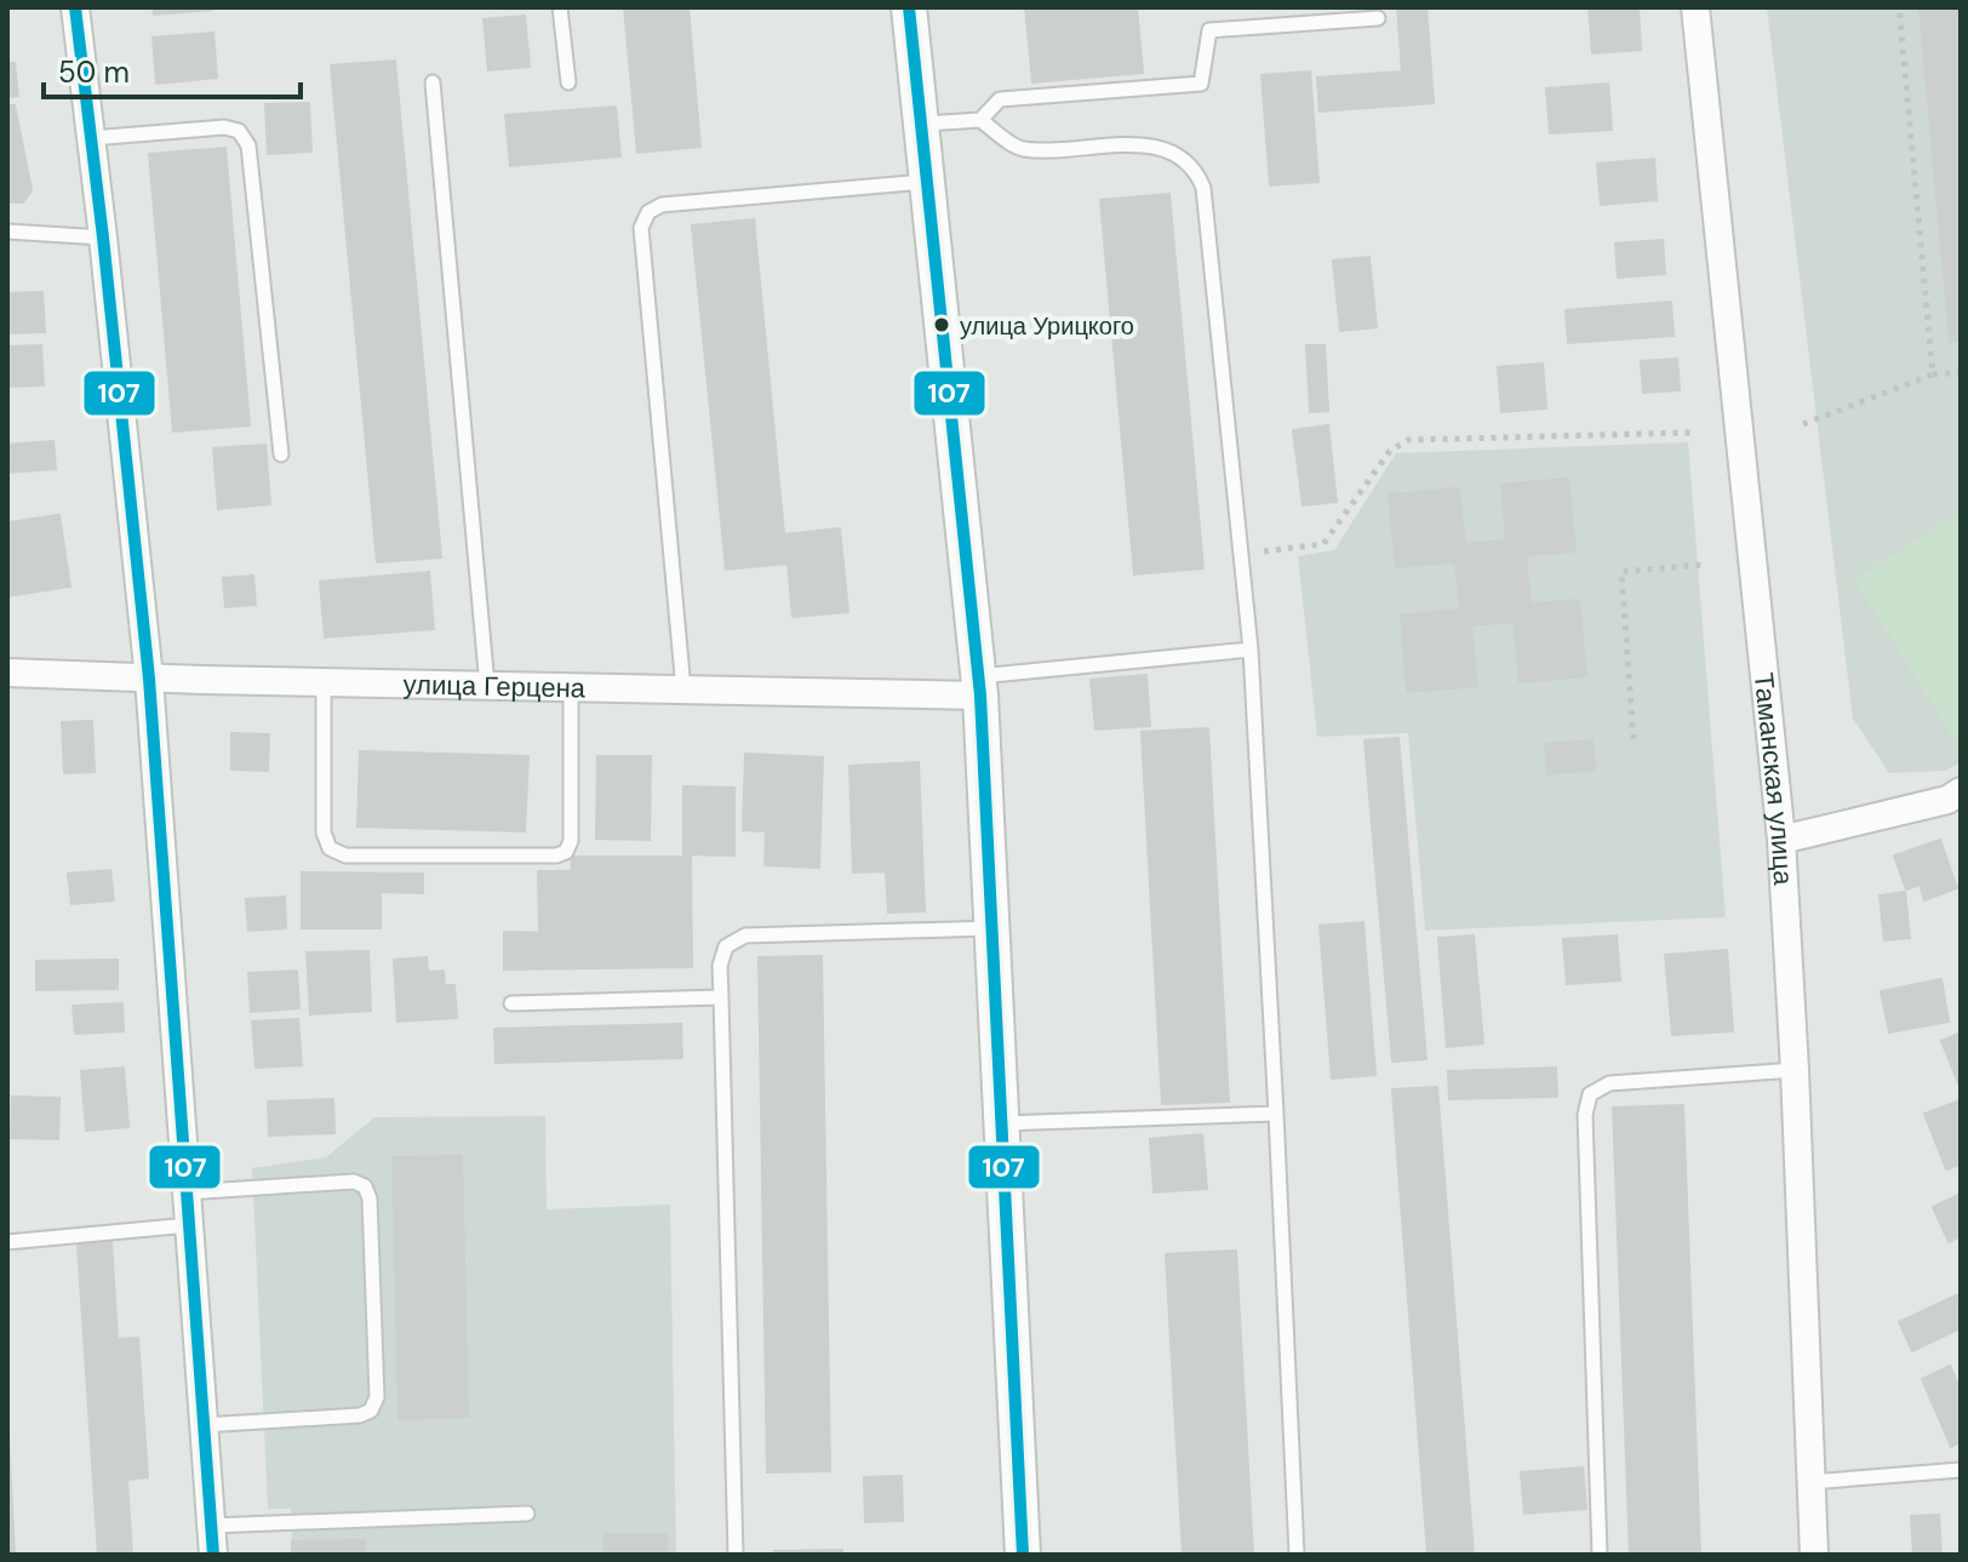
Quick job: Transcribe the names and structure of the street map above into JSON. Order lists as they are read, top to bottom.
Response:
{
  "streets": {
    "street": ["улица Герцена", "Таманская улица"]
  },
  "places": ["улица Урицкого"],
  "lines": ["transit line 107"],
  "scale_bar": "50 m"
}
